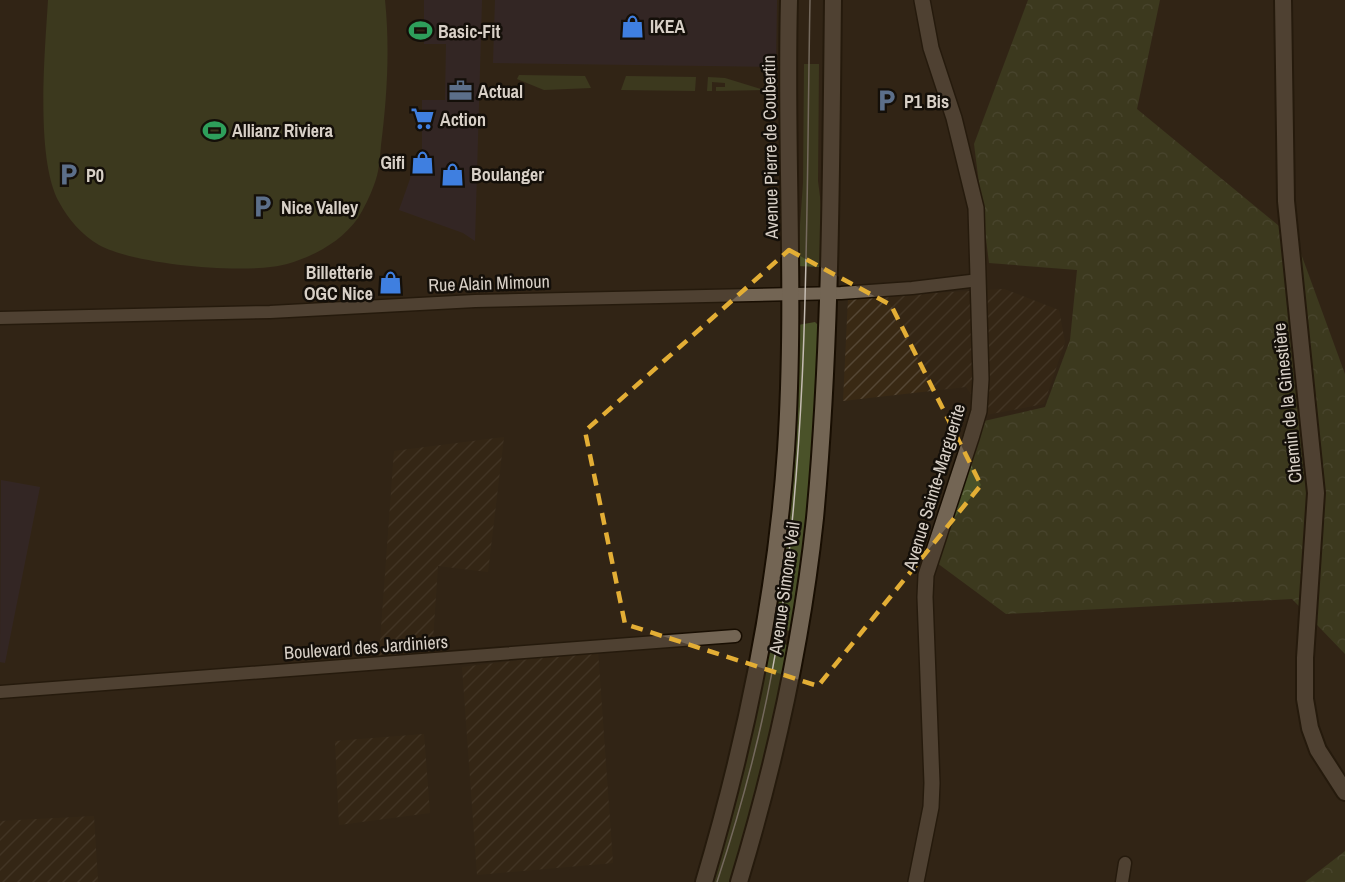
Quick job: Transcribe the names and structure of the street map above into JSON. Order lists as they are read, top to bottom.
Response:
{
  "streets": {
    "main road": ["Avenue Pierre de Coubertin", "Chemin de la Ginestière", "Avenue Simone Veil"],
    "street": ["Rue Alain Mimoun", "Avenue Sainte-Marguerite", "Boulevard des Jardiniers"]
  },
  "crossings": [
    ["Avenue Pierre de Coubertin", "Rue Alain Mimoun"],
    ["Avenue Pierre de Coubertin", "Avenue Simone Veil"],
    ["Rue Alain Mimoun", "Avenue Sainte-Marguerite"],
    ["Rue Alain Mimoun", "Avenue Simone Veil"]
  ],
  "places": {
    "shop": [
      "IKEA",
      "Gifi",
      "Boulanger",
      "Billetterie OGC Nice"
    ],
    "sports": ["Basic-Fit", "Allianz Riviera"],
    "office": ["Actual"],
    "parking": ["P1 Bis", "P0", "Nice Valley"],
    "supermarket": ["Action"]
  }
}
